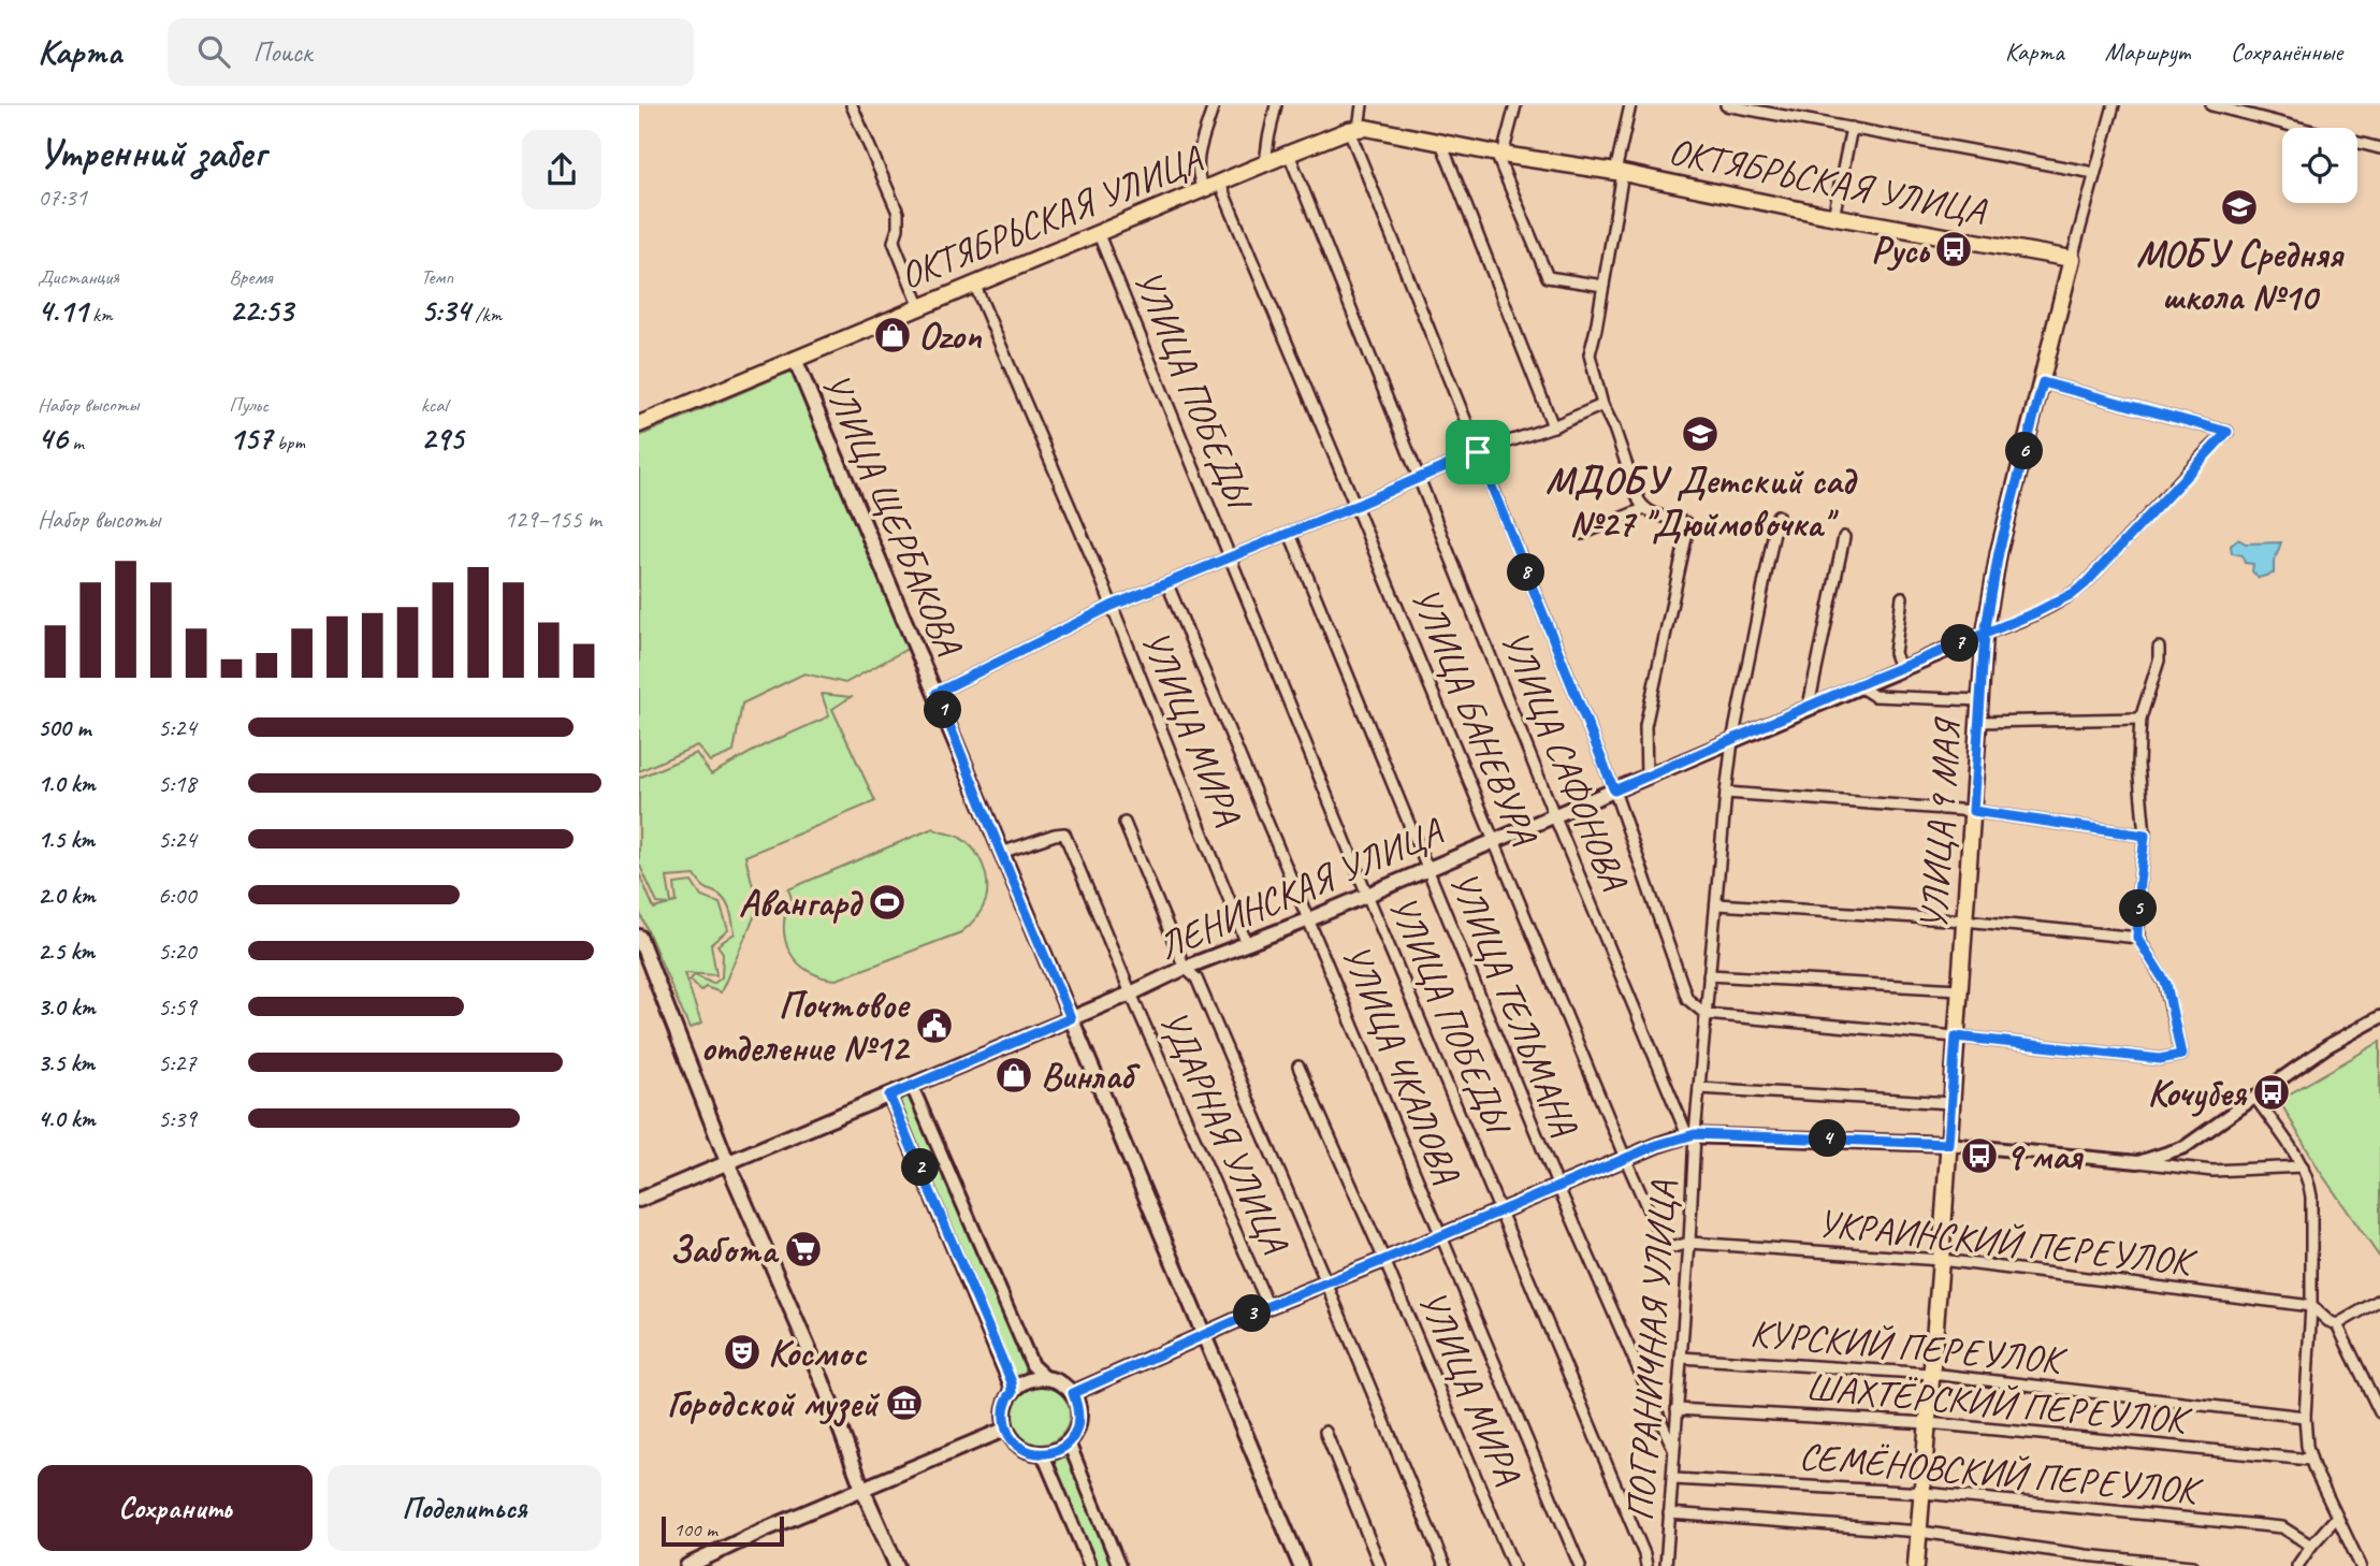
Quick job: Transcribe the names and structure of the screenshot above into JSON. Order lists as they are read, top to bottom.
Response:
{
  "streets": {
    "main road": [
      "ОКТЯБРЬСКАЯ УЛИЦА",
      "УЛИЦА ЩЕРБАКОВА",
      "УЛИЦА 9 МАЯ",
      "ЛЕНИНСКАЯ УЛИЦА"
    ],
    "street": [
      "УЛИЦА ПОБЕДЫ",
      "УЛИЦА БАНЕВУРА",
      "УЛИЦА МИРА",
      "УЛИЦА САФОНОВА",
      "УЛИЦА ТЕЛЬМАНА",
      "УЛИЦА ЧКАЛОВА",
      "УДАРНАЯ УЛИЦА",
      "УКРАИНСКИЙ ПЕРЕУЛОК",
      "КУРСКИЙ ПЕРЕУЛОК",
      "ПОГРАНИЧНАЯ УЛИЦА",
      "ШАХТЁРСКИЙ ПЕРЕУЛОК",
      "СЕМЁНОВСКИЙ ПЕРЕУЛОК"
    ]
  },
  "crossings": [
    ["ОКТЯБРЬСКАЯ УЛИЦА", "УЛИЦА ПОБЕДЫ"],
    ["ОКТЯБРЬСКАЯ УЛИЦА", "УЛИЦА ЩЕРБАКОВА"],
    ["ОКТЯБРЬСКАЯ УЛИЦА", "УЛИЦА БАНЕВУРА"],
    ["ОКТЯБРЬСКАЯ УЛИЦА", "УЛИЦА МИРА"],
    ["ОКТЯБРЬСКАЯ УЛИЦА", "УЛИЦА САФОНОВА"],
    ["ОКТЯБРЬСКАЯ УЛИЦА", "УЛИЦА 9 МАЯ"],
    ["УЛИЦА ПОБЕДЫ", "ЛЕНИНСКАЯ УЛИЦА"],
    ["УЛИЦА ЩЕРБАКОВА", "ЛЕНИНСКАЯ УЛИЦА"],
    ["УЛИЦА ЩЕРБАКОВА", "УДАРНАЯ УЛИЦА"],
    ["УЛИЦА БАНЕВУРА", "ЛЕНИНСКАЯ УЛИЦА"],
    ["УЛИЦА БАНЕВУРА", "УКРАИНСКИЙ ПЕРЕУЛОК"],
    ["УЛИЦА БАНЕВУРА", "ПОГРАНИЧНАЯ УЛИЦА"],
    ["УЛИЦА МИРА", "ЛЕНИНСКАЯ УЛИЦА"],
    ["УЛИЦА САФОНОВА", "ЛЕНИНСКАЯ УЛИЦА"],
    ["УЛИЦА САФОНОВА", "ПОГРАНИЧНАЯ УЛИЦА"],
    ["УЛИЦА 9 МАЯ", "ЛЕНИНСКАЯ УЛИЦА"],
    ["УЛИЦА 9 МАЯ", "УКРАИНСКИЙ ПЕРЕУЛОК"],
    ["УЛИЦА 9 МАЯ", "КУРСКИЙ ПЕРЕУЛОК"],
    ["УЛИЦА 9 МАЯ", "ШАХТЁРСКИЙ ПЕРЕУЛОК"],
    ["УЛИЦА 9 МАЯ", "СЕМЁНОВСКИЙ ПЕРЕУЛОК"],
    ["ЛЕНИНСКАЯ УЛИЦА", "УЛИЦА ТЕЛЬМАНА"],
    ["ЛЕНИНСКАЯ УЛИЦА", "УЛИЦА ЧКАЛОВА"],
    ["ЛЕНИНСКАЯ УЛИЦА", "УДАРНАЯ УЛИЦА"],
    ["ЛЕНИНСКАЯ УЛИЦА", "ПОГРАНИЧНАЯ УЛИЦА"],
    ["УЛИЦА ТЕЛЬМАНА", "ПОГРАНИЧНАЯ УЛИЦА"],
    ["УКРАИНСКИЙ ПЕРЕУЛОК", "ПОГРАНИЧНАЯ УЛИЦА"],
    ["КУРСКИЙ ПЕРЕУЛОК", "ПОГРАНИЧНАЯ УЛИЦА"],
    ["ПОГРАНИЧНАЯ УЛИЦА", "ШАХТЁРСКИЙ ПЕРЕУЛОК"],
    ["ПОГРАНИЧНАЯ УЛИЦА", "СЕМЁНОВСКИЙ ПЕРЕУЛОК"]
  ],
  "places": {
    "school or university": ["МОБУ Средняя школа №10", "МДОБУ Детский сад №27 \"Дюймовочка\""],
    "bus stop": ["Русь", "Кочубея", "9 мая"],
    "shop": ["Ozon", "Винлаб"],
    "sports": ["Авангард"],
    "public building": ["Почтовое отделение №12"],
    "supermarket": ["Забота"],
    "theatre": ["Космос"],
    "museum": ["Городской музей"]
  },
  "scale_bar": "100 m",
  "page": {
    "header": "Карта",
    "search": "Поиск",
    "nav": ["Карта", "Маршрут", "Сохранённые"],
    "heading": ["Утренний забег", "07:31"],
    "stats": [
      ["Дистанция", "4.11 km"],
      ["Время", "22:53"],
      ["Темп", "5:34 /km"],
      ["Набор высоты", "46 m"],
      ["Пульс", "157 bpm"],
      ["kcal", "295"]
    ],
    "pins": [
      "6",
      "8",
      "7",
      "1",
      "5",
      "4",
      "2",
      "3"
    ],
    "chart": ["Набор высоты", "129–155 m"],
    "list": [
      {
        "name": "500 m",
        "note": "5:24"
      },
      {
        "name": "1.0 km",
        "note": "5:18"
      },
      {
        "name": "1.5 km",
        "note": "5:24"
      },
      {
        "name": "2.0 km",
        "note": "6:00"
      },
      {
        "name": "2.5 km",
        "note": "5:20"
      },
      {
        "name": "3.0 km",
        "note": "5:59"
      },
      {
        "name": "3.5 km",
        "note": "5:27"
      },
      {
        "name": "4.0 km",
        "note": "5:39"
      }
    ],
    "buttons": ["Сохранить", "Поделиться"],
    "scale": "100 m"
  }
}
